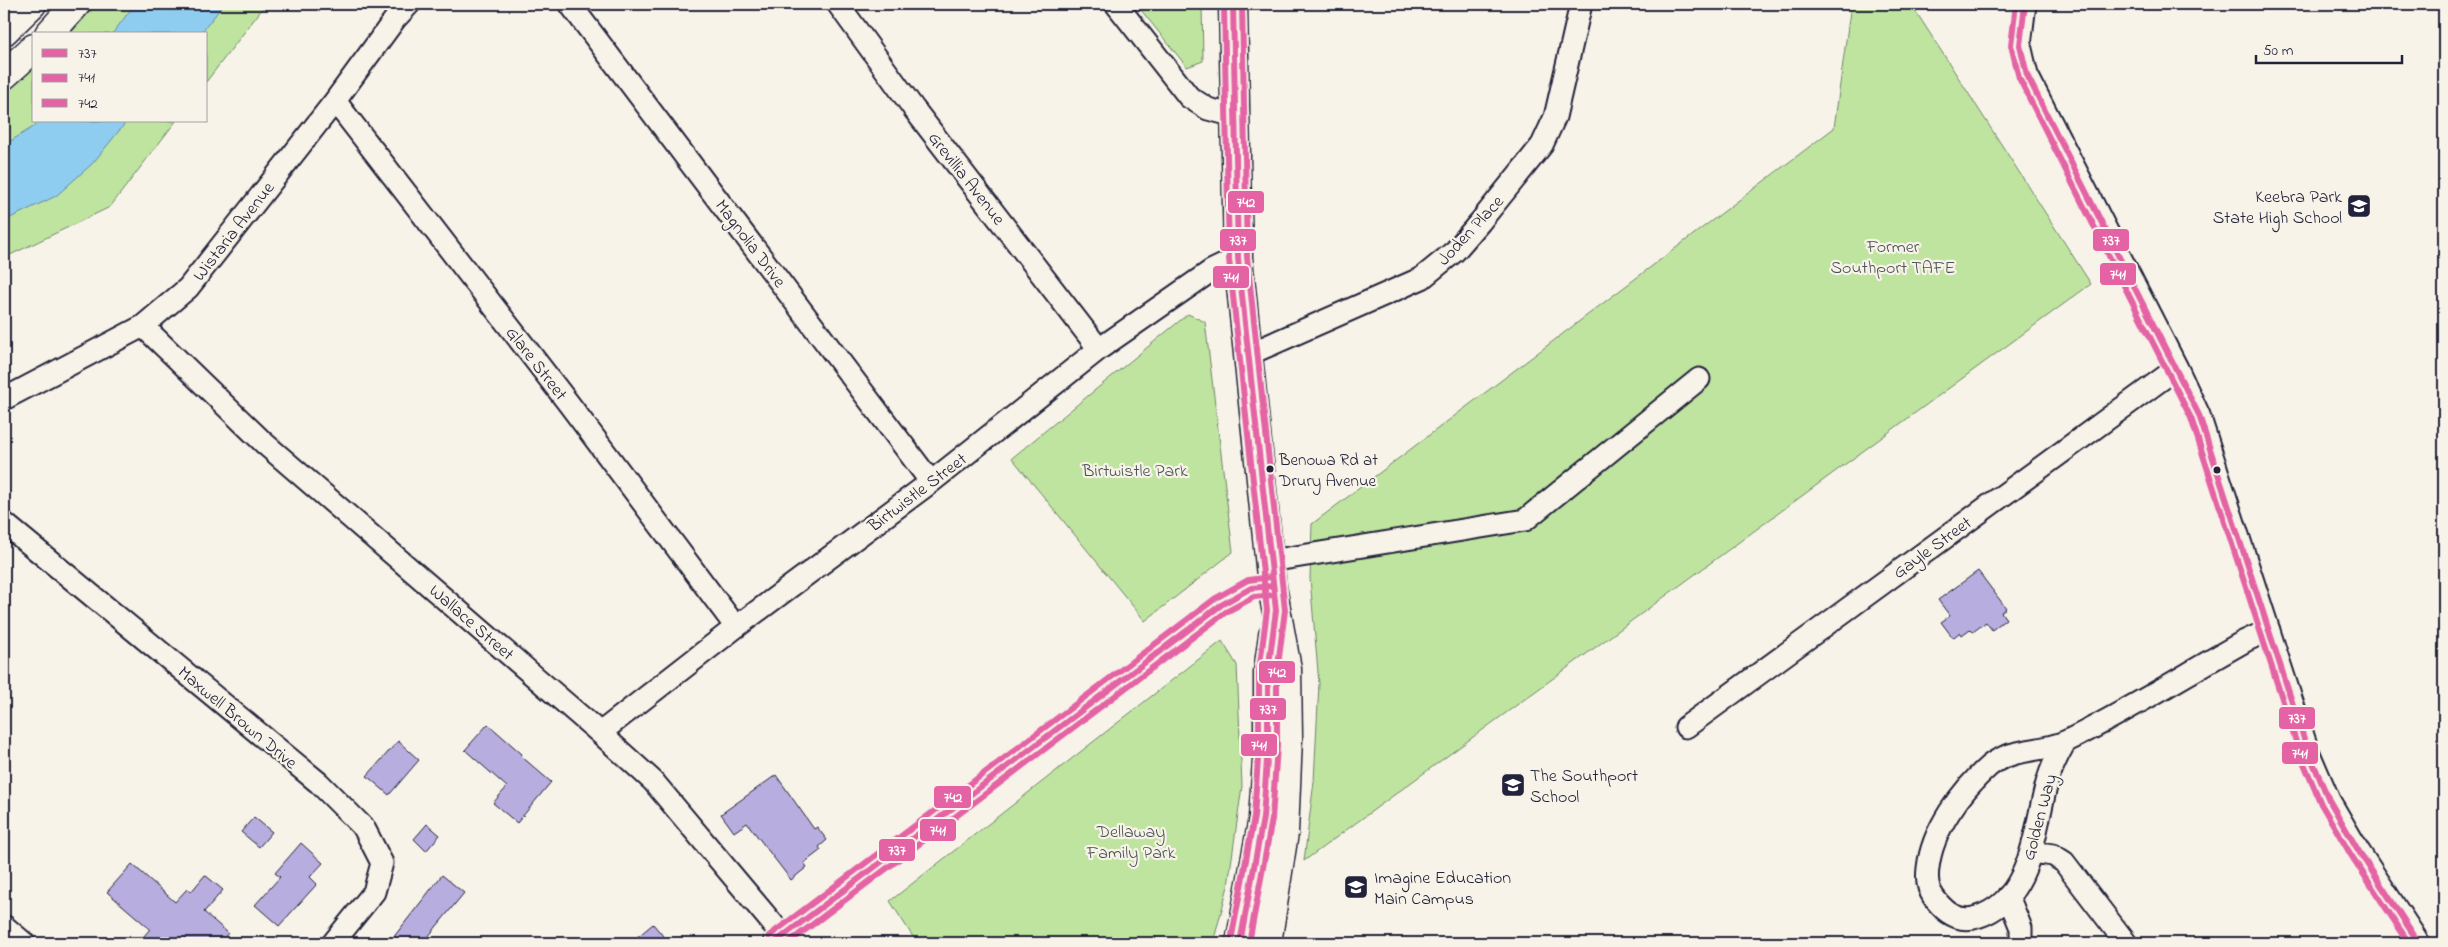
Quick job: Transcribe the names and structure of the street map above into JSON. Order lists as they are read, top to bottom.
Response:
{
  "streets": {
    "street": [
      "Grevillia Avenue",
      "Joden Place",
      "Wistaria Avenue",
      "Magnolia Drive",
      "Glare Street",
      "Birtwistle Street",
      "Gayle Street",
      "Wallace Street",
      "Maxwell Brown Drive",
      "Golden Way"
    ]
  },
  "crossings": [
    ["Grevillia Avenue", "Birtwistle Street"],
    ["Wistaria Avenue", "Glare Street"],
    ["Wistaria Avenue", "Wallace Street"],
    ["Magnolia Drive", "Birtwistle Street"],
    ["Glare Street", "Birtwistle Street"],
    ["Birtwistle Street", "Wallace Street"]
  ],
  "parks": ["Former Southport TAFE", "Birtwistle Park", "Dellaway Family Park"],
  "places": {
    "school or university": ["Keebra Park State High School", "The Southport School", "Imagine Education Main Campus"],
    "other": ["Benowa Rd at Drury Avenue"]
  },
  "lines": ["transit line 737", "transit line 741", "transit line 742"],
  "legend": ["737", "741", "742"],
  "scale_bar": "50 m"
}
